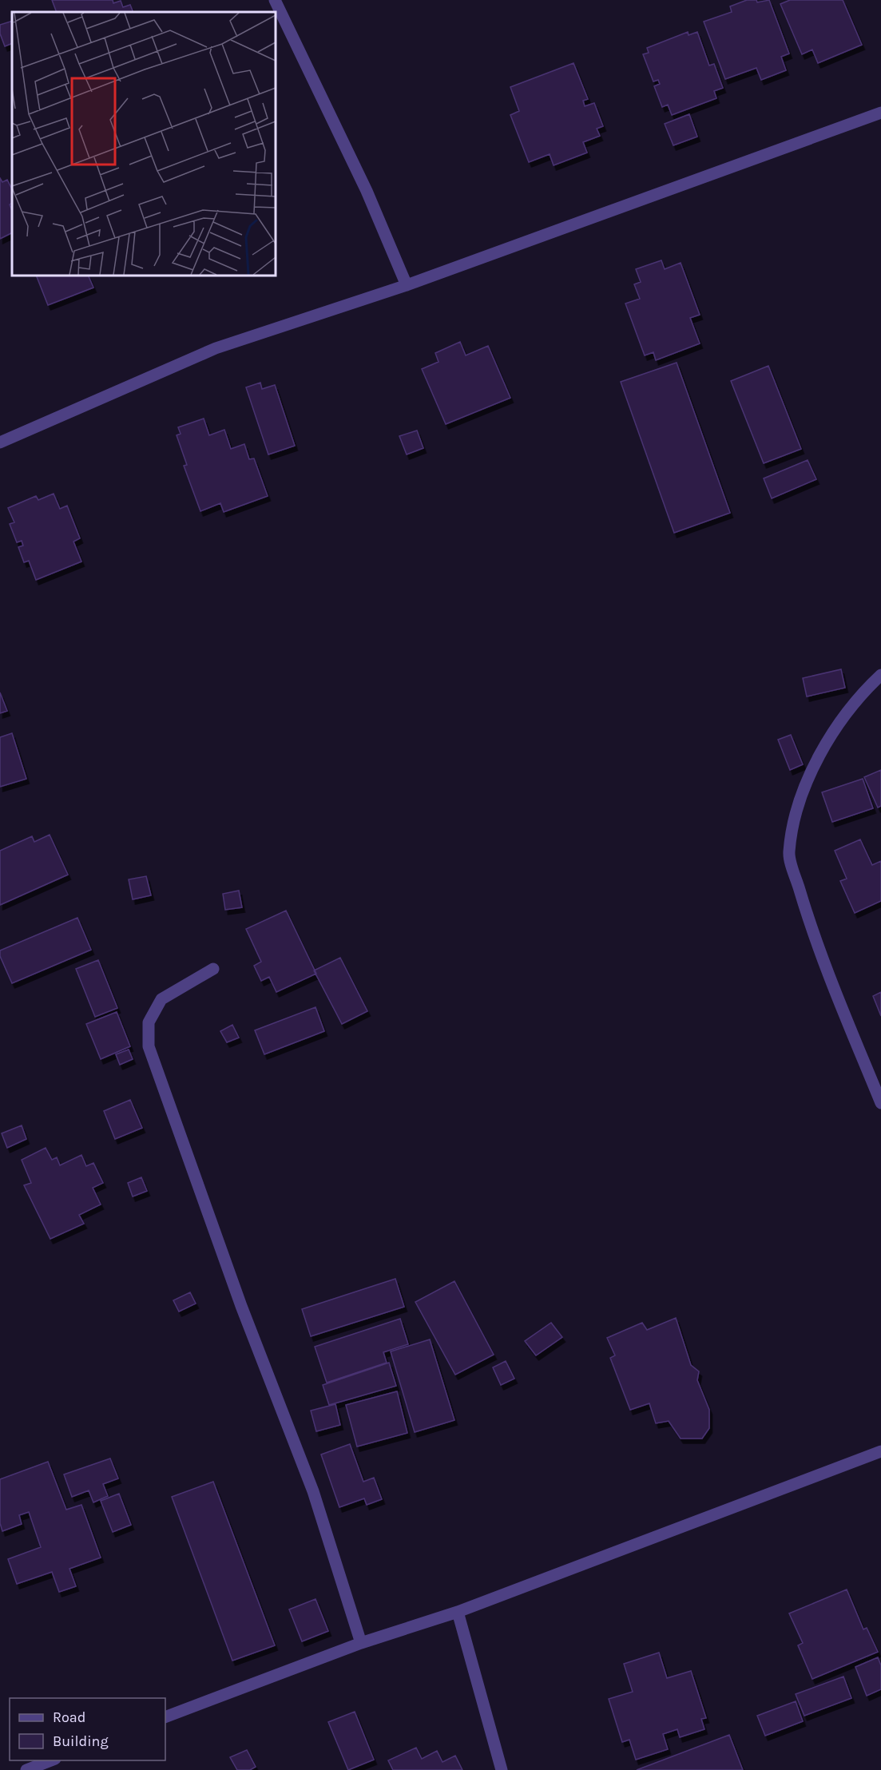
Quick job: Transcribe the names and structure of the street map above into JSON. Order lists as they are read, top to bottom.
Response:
{
  "legend": ["Road", "Building"]
}
